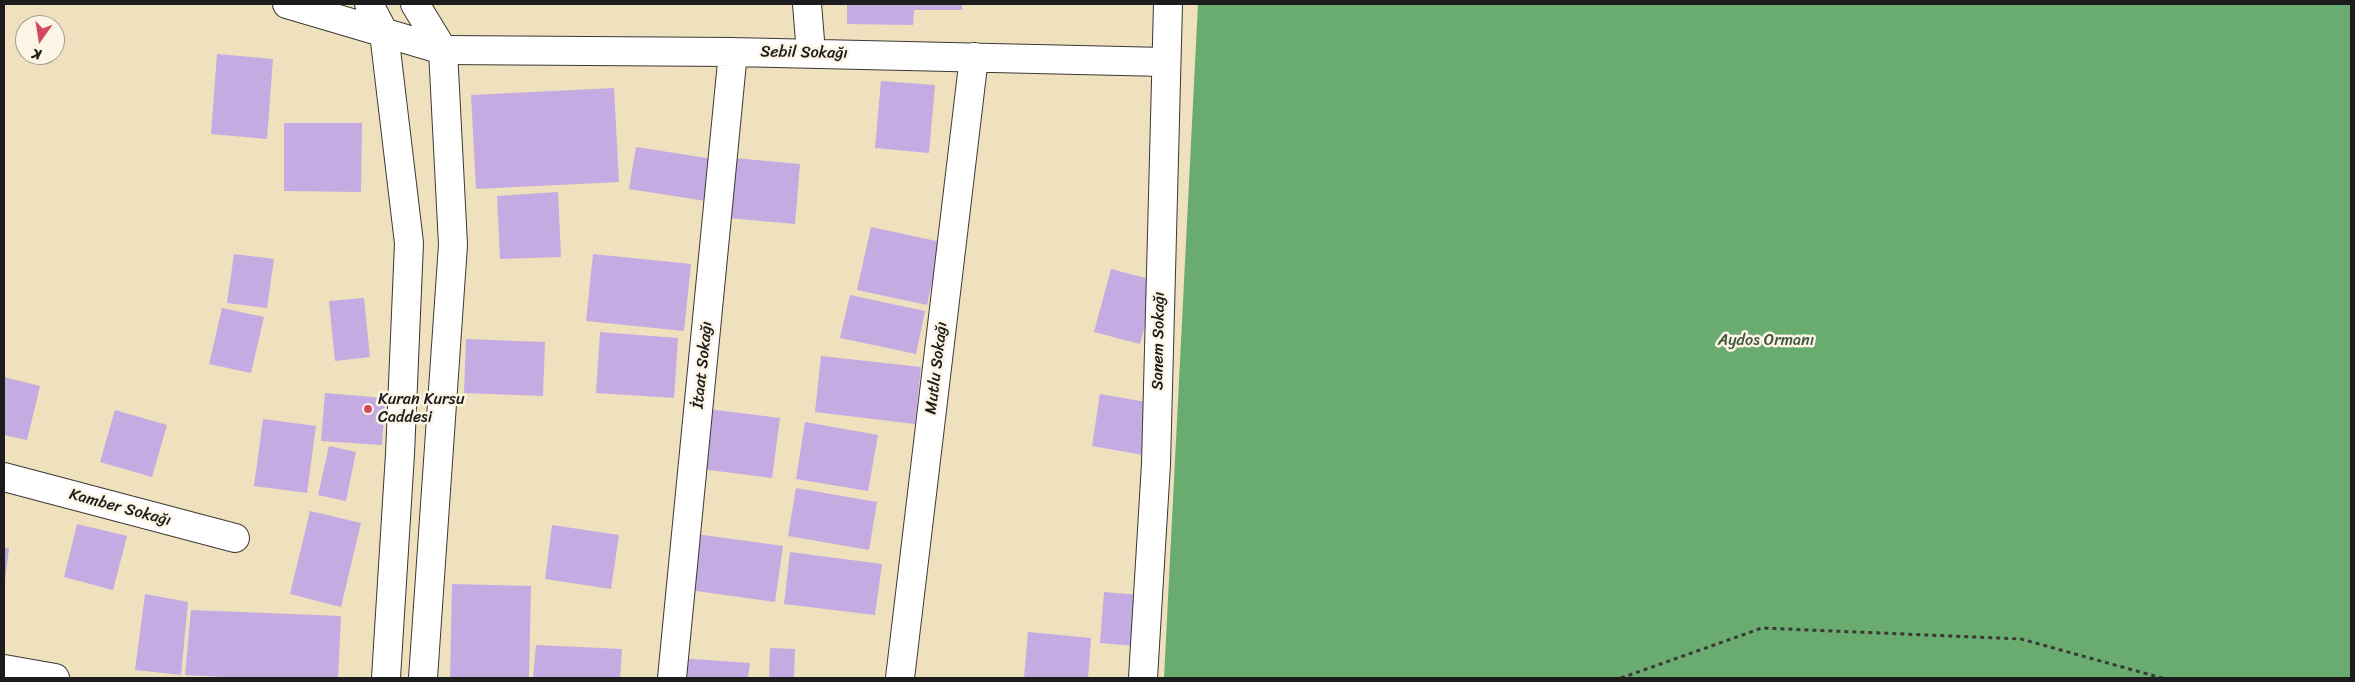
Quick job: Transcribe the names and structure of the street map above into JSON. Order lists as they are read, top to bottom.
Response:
{
  "streets": {
    "street": [
      "Sebil Sokağı",
      "Sanem Sokağı",
      "İtaat Sokağı",
      "Mutlu Sokağı",
      "Kamber Sokağı"
    ]
  },
  "crossings": [
    ["Sebil Sokağı", "Sanem Sokağı"],
    ["Sebil Sokağı", "İtaat Sokağı"],
    ["Sebil Sokağı", "Mutlu Sokağı"]
  ],
  "parks": ["Aydos Ormanı"],
  "places": ["Kuran Kursu Caddesi"],
  "north": "bottom"
}
